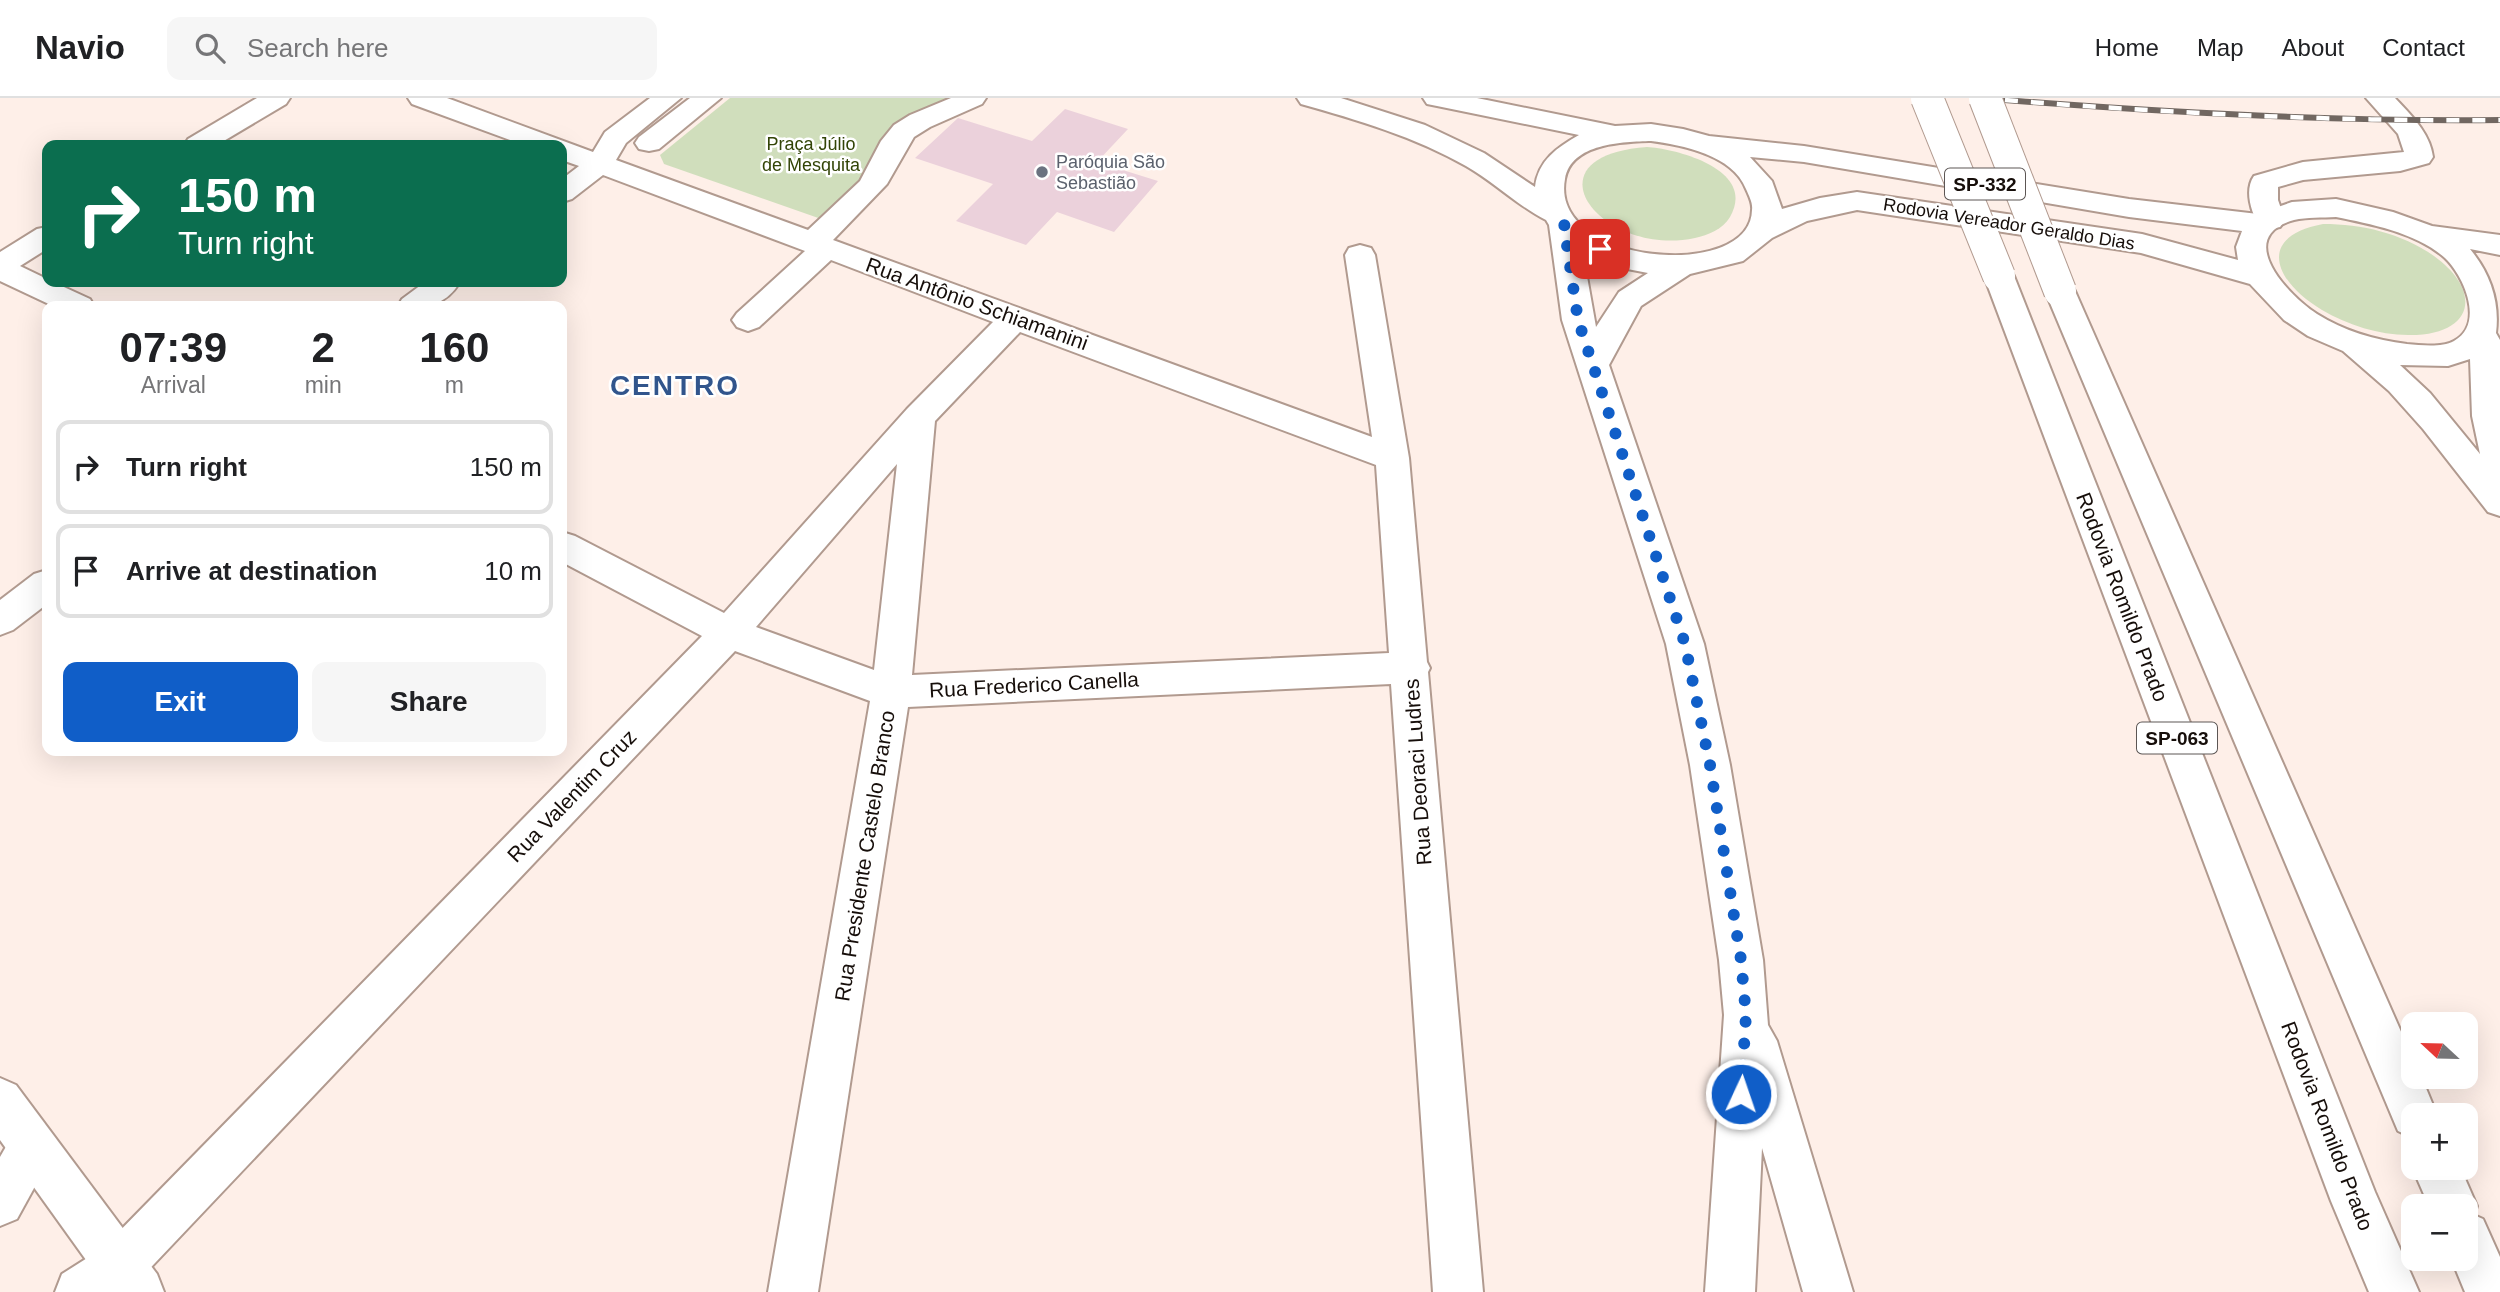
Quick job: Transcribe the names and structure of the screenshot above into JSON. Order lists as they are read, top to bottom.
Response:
{
  "streets": {
    "main road": [
      "SP-332",
      "Rodovia Vereador Geraldo Dias",
      "Rua Antônio Schiamanini",
      "Rodovia Romildo Prado",
      "Rua Frederico Canella",
      "SP-063",
      "Rua Deoraci Ludres",
      "Rua Valentim Cruz",
      "Rua Presidente Castelo Branco"
    ]
  },
  "crossings": [
    ["SP-332", "Rodovia Vereador Geraldo Dias"],
    ["Rua Antônio Schiamanini", "Rua Deoraci Ludres"],
    ["Rua Antônio Schiamanini", "Rua Valentim Cruz"],
    ["Rua Frederico Canella", "Rua Deoraci Ludres"],
    ["Rua Frederico Canella", "Rua Valentim Cruz"],
    ["Rua Frederico Canella", "Rua Presidente Castelo Branco"],
    ["Rua Valentim Cruz", "Rua Presidente Castelo Branco"]
  ],
  "districts": ["CENTRO"],
  "parks": ["Praça Júlio de Mesquita"],
  "places": ["Paróquia São Sebastião"],
  "north": "left",
  "page": {
    "header": "Navio",
    "search": "Search here",
    "nav": [
      "Home",
      "Map",
      "About",
      "Contact"
    ],
    "turn": ["150 m", "Turn right"],
    "eta": [
      "07:39",
      "Arrival",
      "2",
      "min",
      "160",
      "m"
    ],
    "list": [
      {
        "name": "Turn right",
        "value": "150 m"
      },
      {
        "name": "Arrive at destination",
        "value": "10 m"
      }
    ],
    "buttons": ["Exit", "Share"],
    "map_buttons": ["+", "−"]
  }
}
